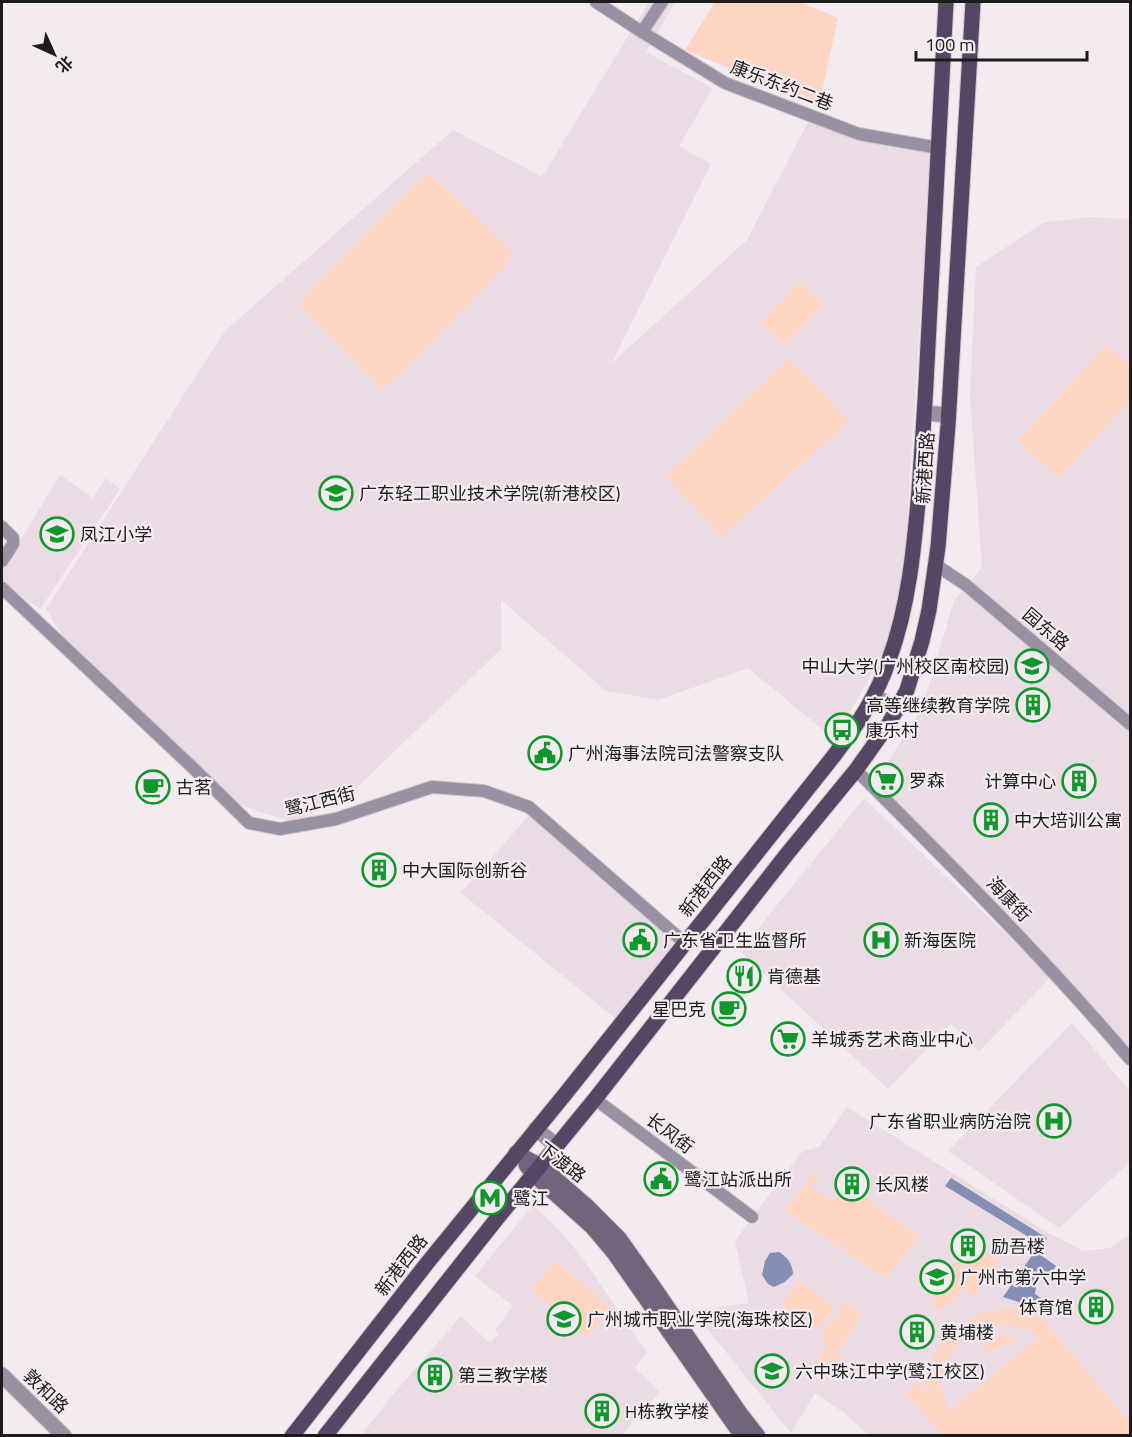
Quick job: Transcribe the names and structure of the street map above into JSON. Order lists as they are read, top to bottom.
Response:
{
  "streets": {
    "main road": ["新港西路", "下渡路"],
    "street": [
      "康乐东约二巷",
      "园东路",
      "鹭江西街",
      "海康街",
      "长风街",
      "敦和路"
    ]
  },
  "crossings": [
    ["康乐东约二巷", "新港西路"],
    ["新港西路", "园东路"],
    ["新港西路", "鹭江西街"],
    ["新港西路", "海康街"],
    ["新港西路", "长风街"],
    ["新港西路", "下渡路"]
  ],
  "places": {
    "school or university": [
      "广东轻工职业技术学院(新港校区)",
      "凤江小学",
      "中山大学(广州校区南校园)",
      "广州市第六中学",
      "广州城市职业学院(海珠校区)",
      "六中珠江中学(鹭江校区)"
    ],
    "building": [
      "高等继续教育学院",
      "计算中心",
      "中大培训公寓",
      "中大国际创新谷",
      "长风楼",
      "励吾楼",
      "体育馆",
      "黄埔楼",
      "第三教学楼",
      "H栋教学楼"
    ],
    "bus stop": ["康乐村"],
    "public building": ["广州海事法院司法警察支队", "广东省卫生监督所", "鹭江站派出所"],
    "supermarket": ["罗森", "羊城秀艺术商业中心"],
    "cafe": ["古茗", "星巴克"],
    "hospital": ["新海医院", "广东省职业病防治院"],
    "restaurant": ["肯德基"],
    "metro station": ["鹭江"]
  },
  "scale_bar": "100 m",
  "north": "bottom right"
}
